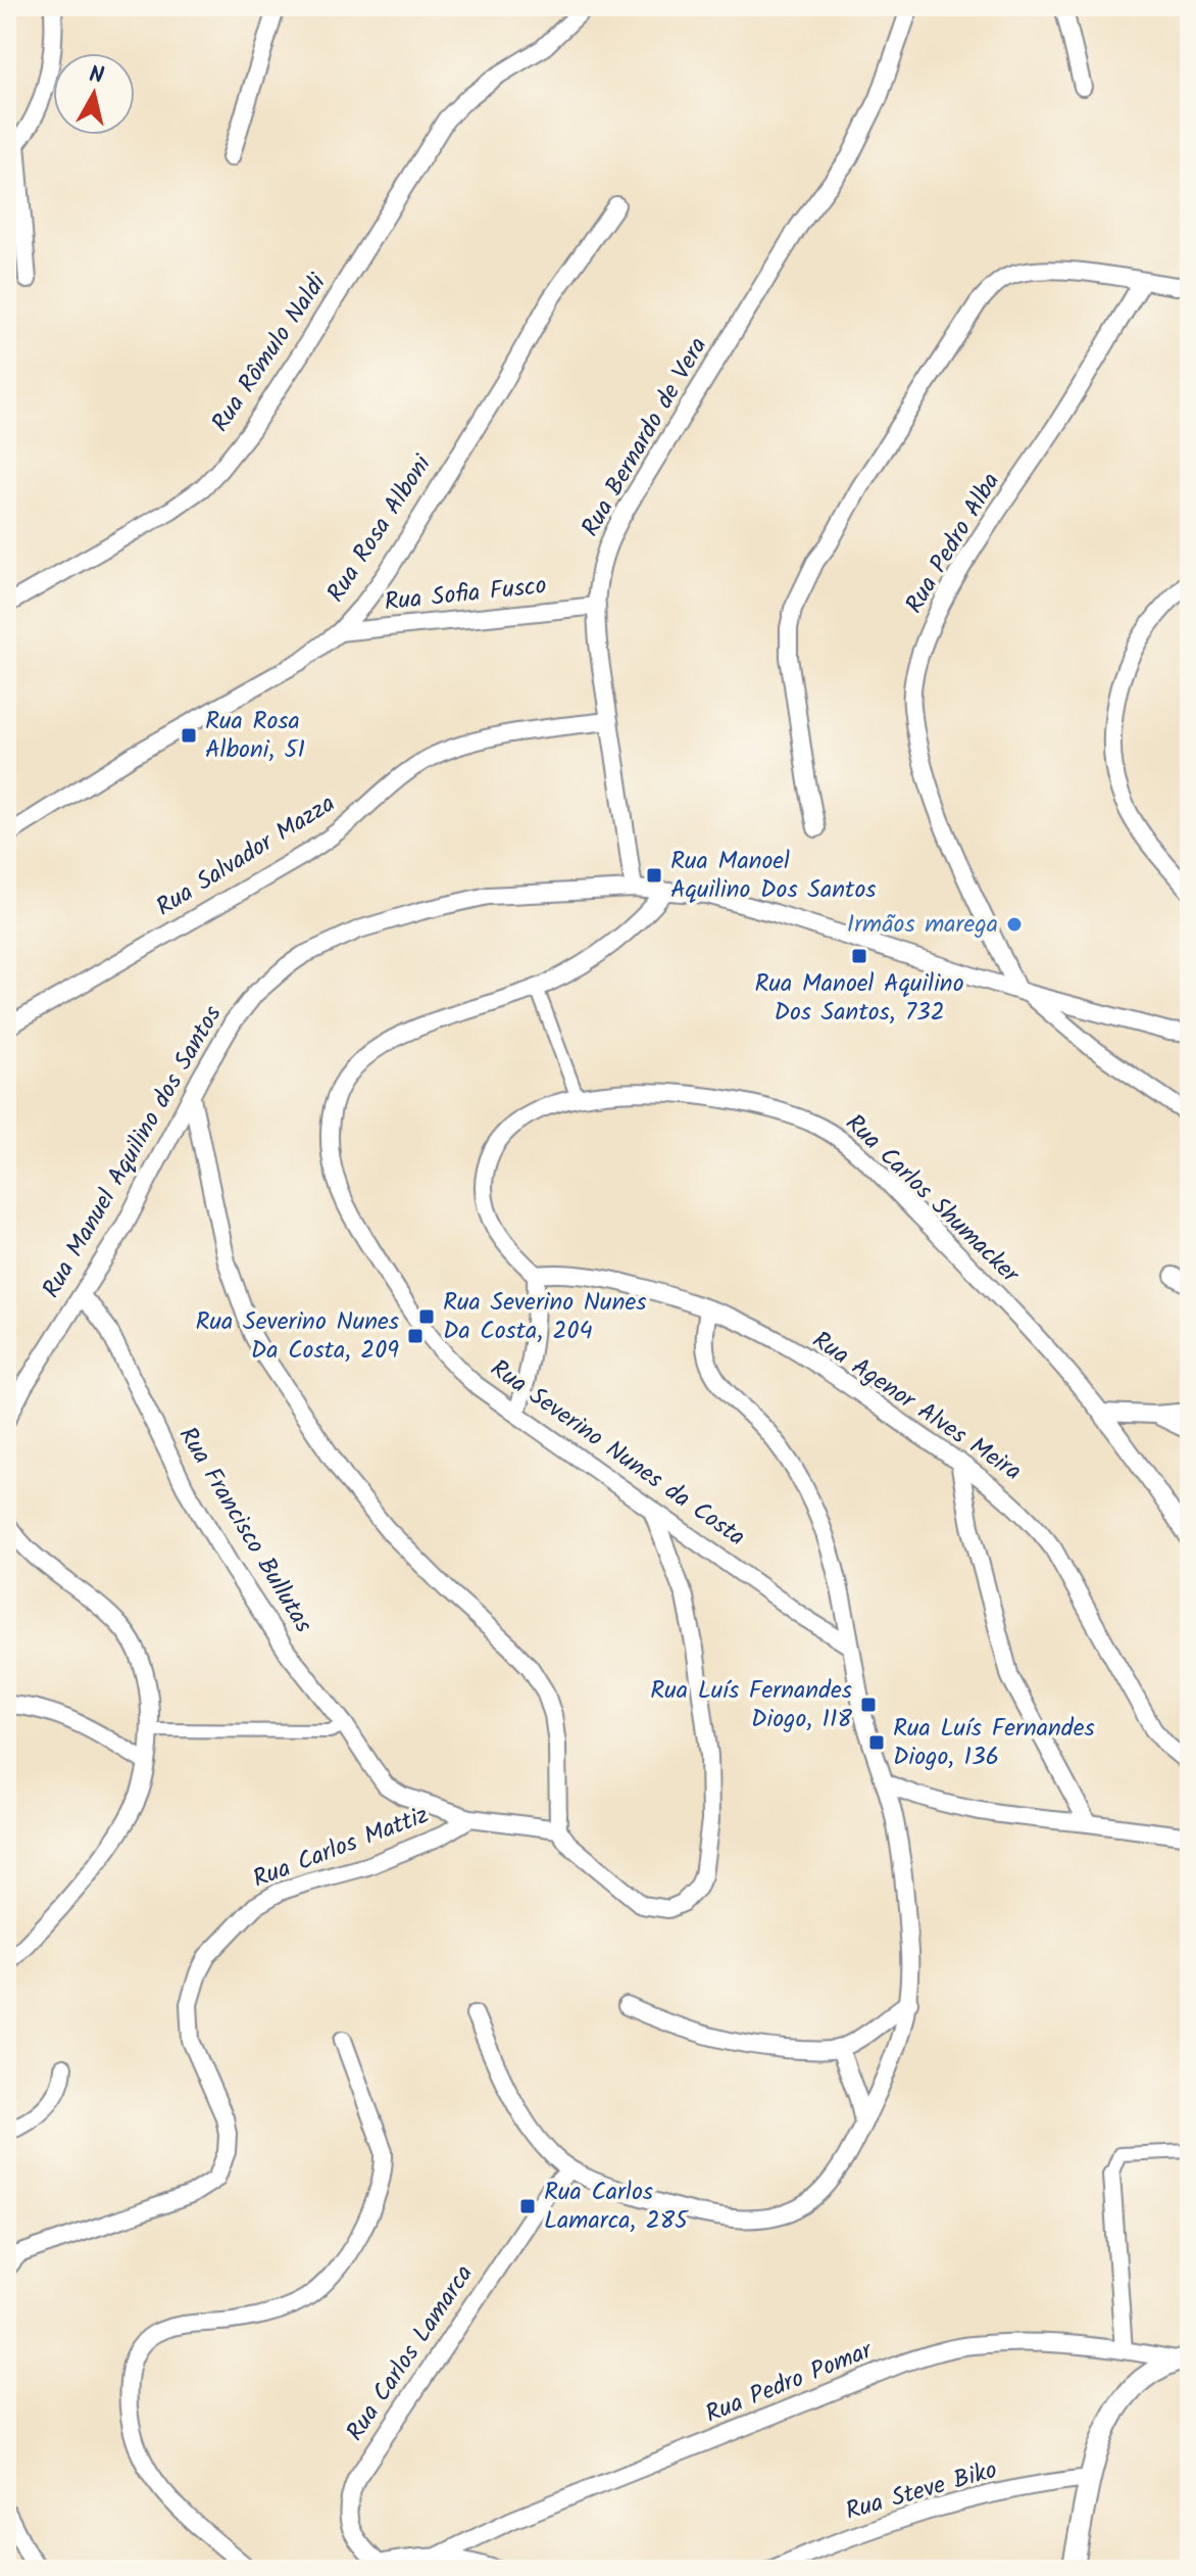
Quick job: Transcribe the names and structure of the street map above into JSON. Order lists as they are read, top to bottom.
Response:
{
  "streets": {
    "street": [
      "Rua Rômulo Naldi",
      "Rua Bernardo de Vera",
      "Rua Rosa Alboni",
      "Rua Pedro Alba",
      "Rua Sofia Fusco",
      "Rua Salvador Mazza",
      "Rua Manuel Aquilino dos Santos",
      "Rua Carlos Shumacker",
      "Rua Agenor Alves Meira",
      "Rua Severino Nunes da Costa",
      "Rua Francisco Bullutas",
      "Rua Carlos Mattiz",
      "Rua Carlos Lamarca",
      "Rua Pedro Pomar",
      "Rua Steve Biko"
    ]
  },
  "crossings": [
    ["Rua Bernardo de Vera", "Rua Sofia Fusco"],
    ["Rua Bernardo de Vera", "Rua Salvador Mazza"],
    ["Rua Bernardo de Vera", "Rua Manuel Aquilino dos Santos"],
    ["Rua Rosa Alboni", "Rua Sofia Fusco"],
    ["Rua Pedro Alba", "Rua Manuel Aquilino dos Santos"],
    ["Rua Manuel Aquilino dos Santos", "Rua Severino Nunes da Costa"],
    ["Rua Manuel Aquilino dos Santos", "Rua Francisco Bullutas"],
    ["Rua Carlos Shumacker", "Rua Agenor Alves Meira"],
    ["Rua Francisco Bullutas", "Rua Carlos Mattiz"]
  ],
  "places": {
    "transit": [
      "Rua Rosa Alboni, 51",
      "Rua Manoel Aquilino Dos Santos",
      "Rua Manoel Aquilino Dos Santos, 732",
      "Rua Severino Nunes Da Costa, 204",
      "Rua Severino Nunes Da Costa, 209",
      "Rua Luís Fernandes Diogo, 118",
      "Rua Luís Fernandes Diogo, 136",
      "Rua Carlos Lamarca, 285"
    ],
    "other": ["Irmãos marega"]
  },
  "north": "top"
}
